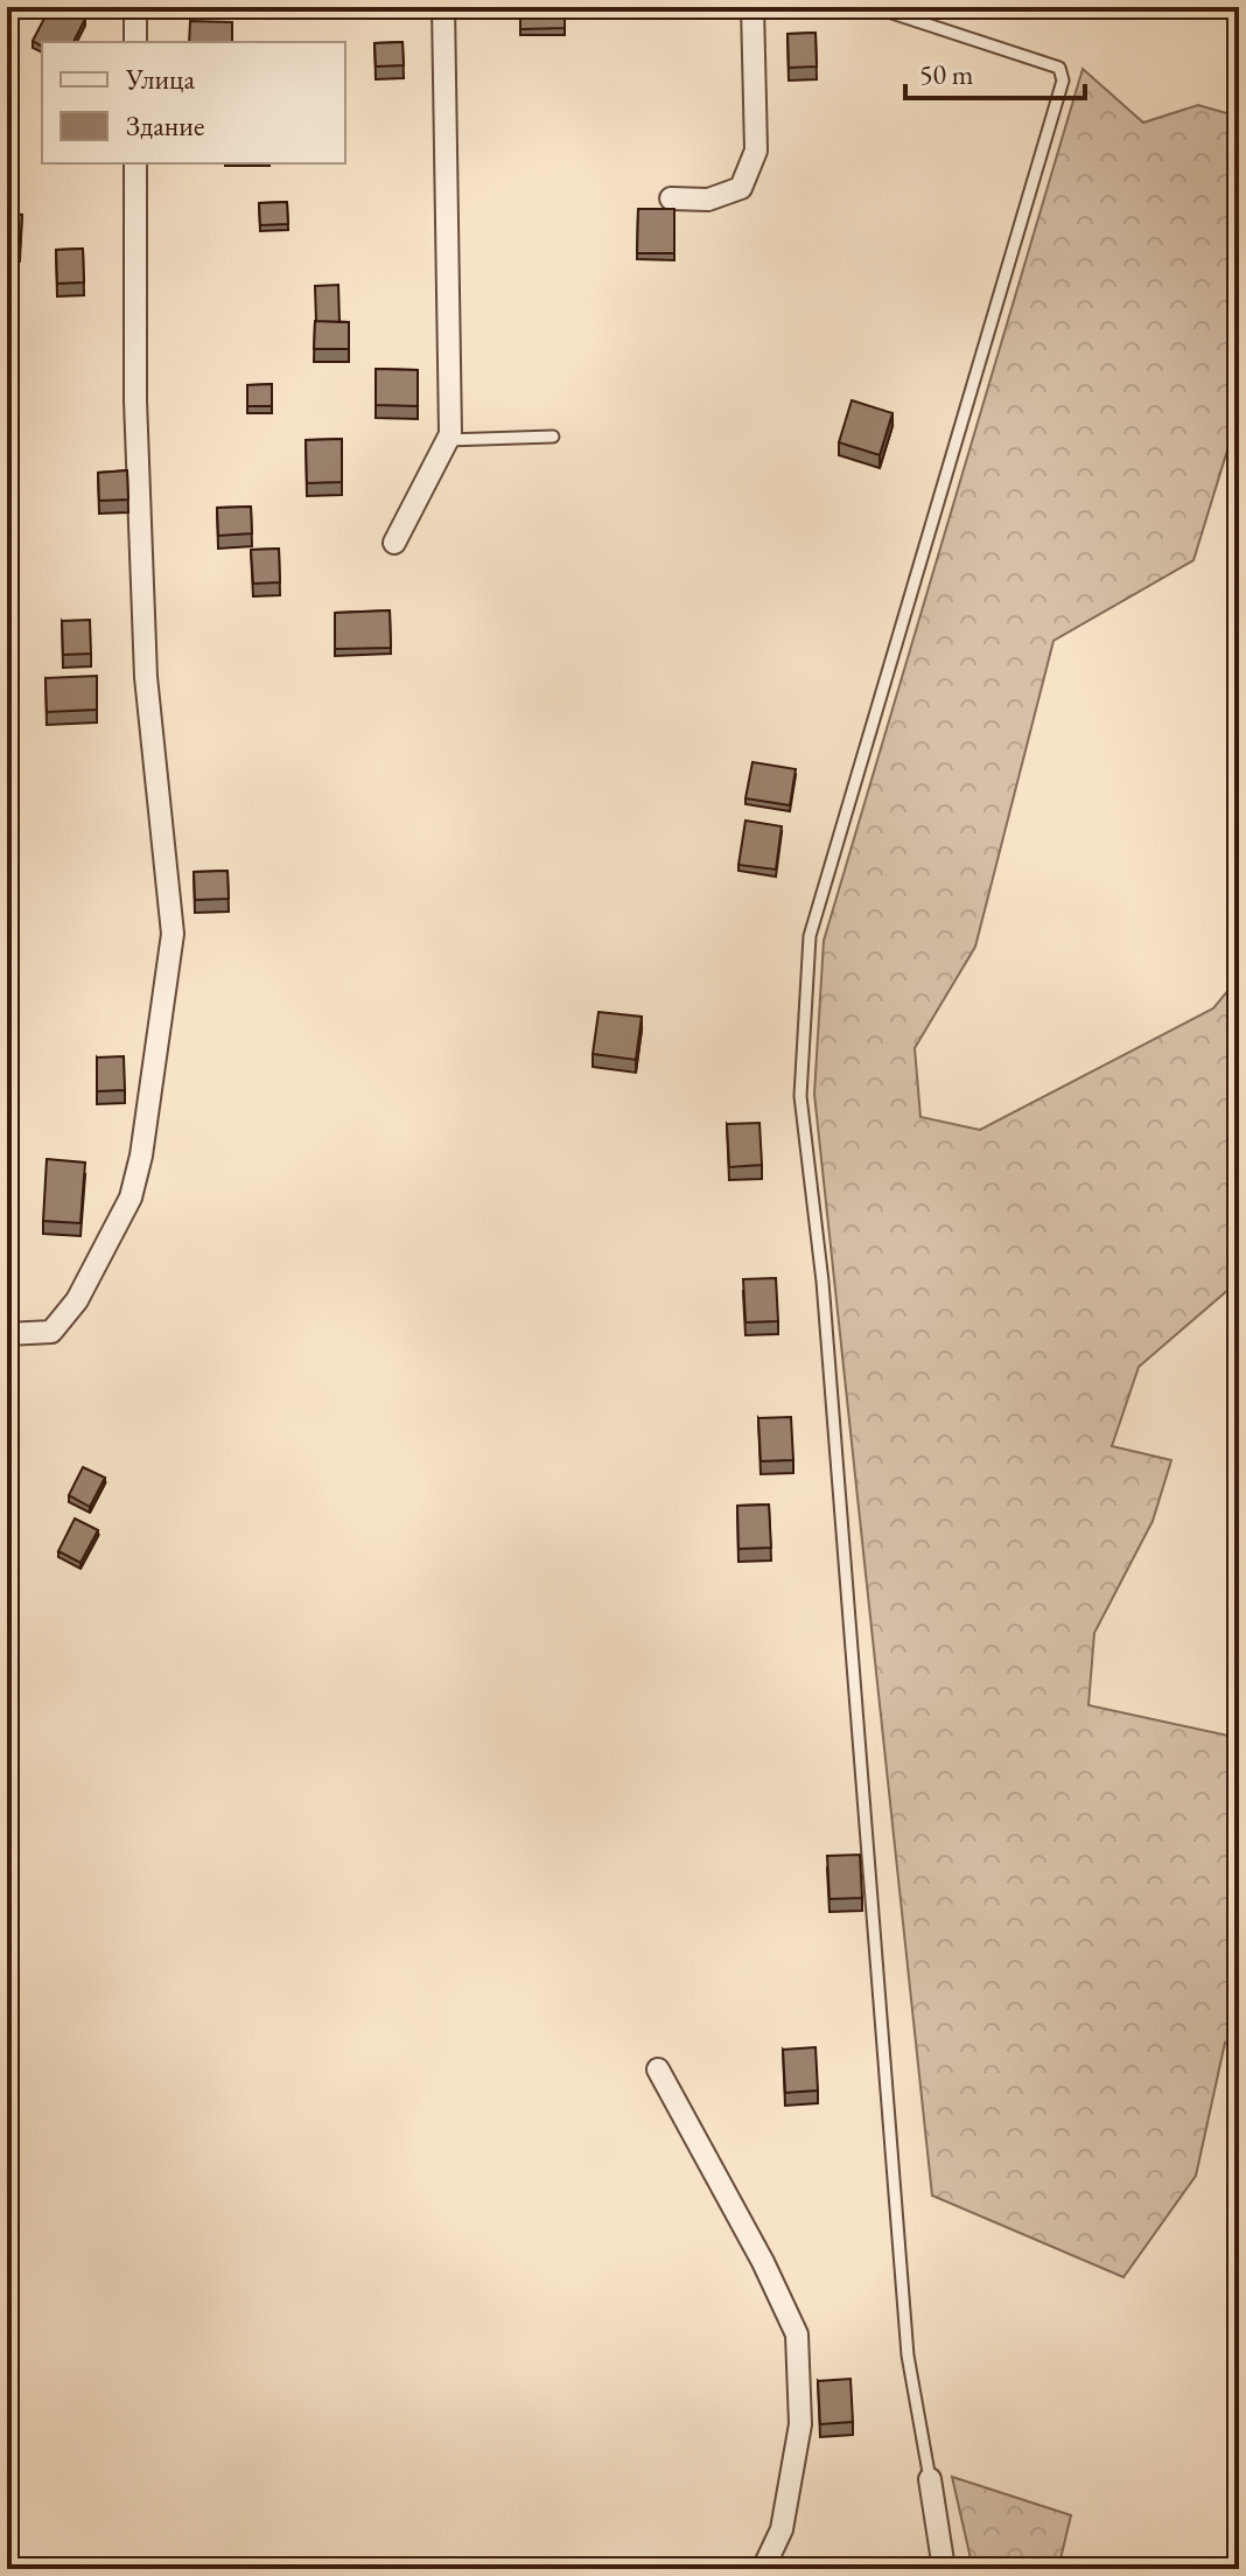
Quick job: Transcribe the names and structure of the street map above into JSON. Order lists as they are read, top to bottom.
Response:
{
  "legend": ["Улица", "Здание"],
  "scale_bar": "50 m"
}
